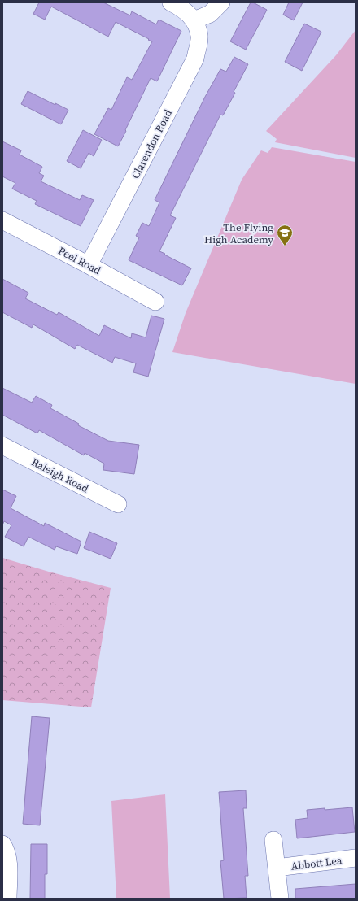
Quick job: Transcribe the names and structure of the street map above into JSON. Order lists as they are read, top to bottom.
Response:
{
  "streets": {
    "street": [
      "Clarendon Road",
      "Peel Road",
      "Raleigh Road",
      "Abbott Lea"
    ]
  },
  "crossings": [
    ["Clarendon Road", "Peel Road"]
  ],
  "places": {
    "school or university": ["The Flying High Academy"]
  }
}
